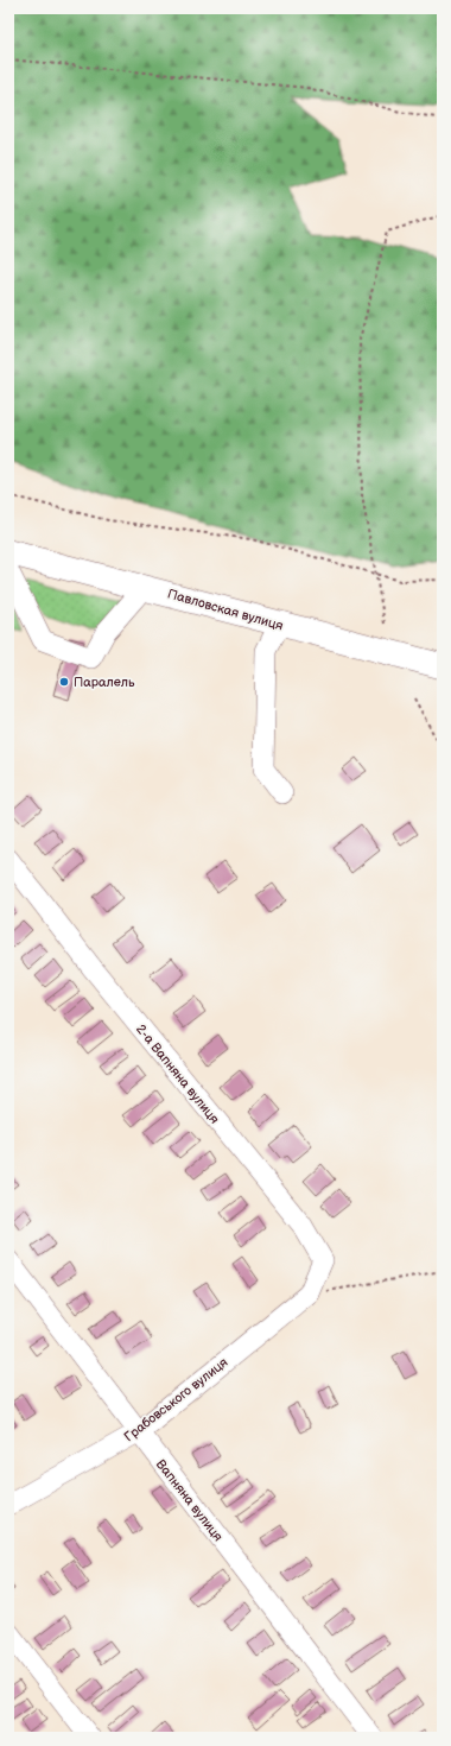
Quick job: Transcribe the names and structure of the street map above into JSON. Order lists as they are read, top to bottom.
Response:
{
  "streets": {
    "main road": ["Павловская вулиця"],
    "street": ["2-а Вапняна вулиця", "Грабовського вулиця", "Вапняна вулиця"]
  },
  "crossings": [
    ["2-а Вапняна вулиця", "Грабовського вулиця"],
    ["Грабовського вулиця", "Вапняна вулиця"]
  ],
  "places": ["Паралель"]
}
